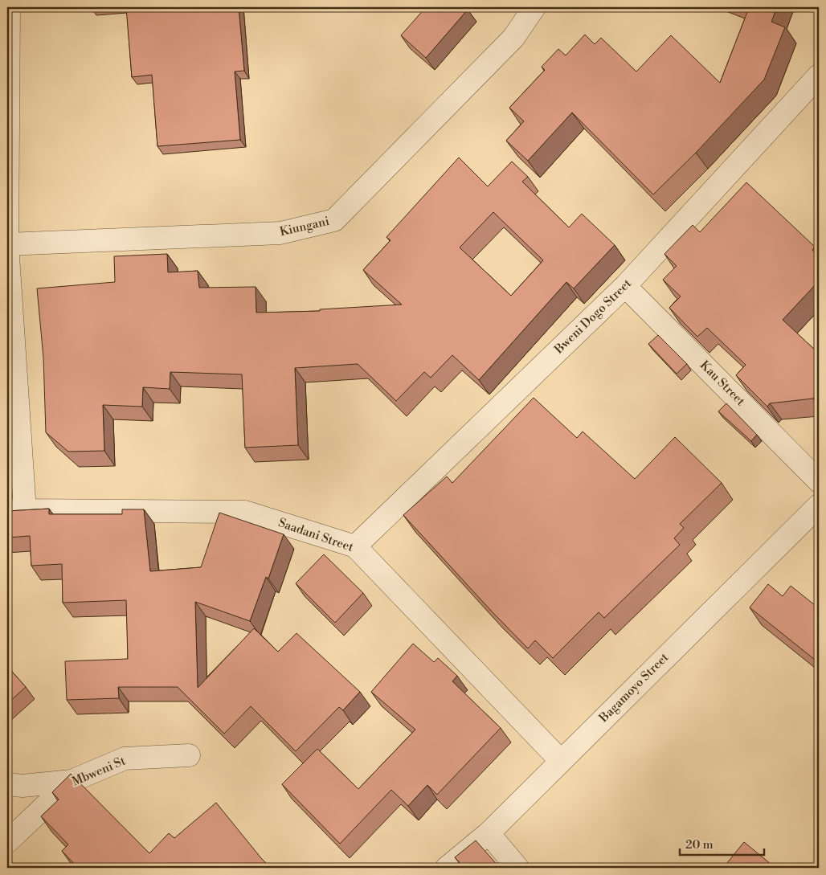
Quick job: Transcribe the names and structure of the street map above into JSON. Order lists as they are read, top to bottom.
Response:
{
  "streets": {
    "street": [
      "Kiungani",
      "Bweni Dogo Street",
      "Kau Street",
      "Saadani Street",
      "Bagamoyo Street",
      "Mbweni St"
    ]
  },
  "crossings": [
    ["Bweni Dogo Street", "Kau Street"],
    ["Bweni Dogo Street", "Saadani Street"],
    ["Saadani Street", "Bagamoyo Street"]
  ],
  "scale_bar": "20 m"
}
